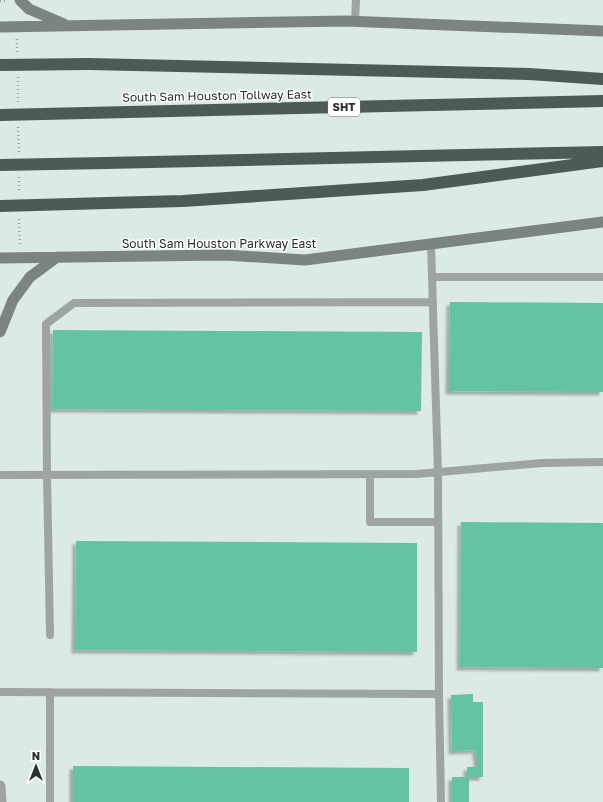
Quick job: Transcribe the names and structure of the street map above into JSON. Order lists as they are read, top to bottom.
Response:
{
  "streets": {
    "highway": ["South Sam Houston Tollway East", "SHT"],
    "main road": ["South Sam Houston Parkway East"]
  },
  "north": "top"
}
